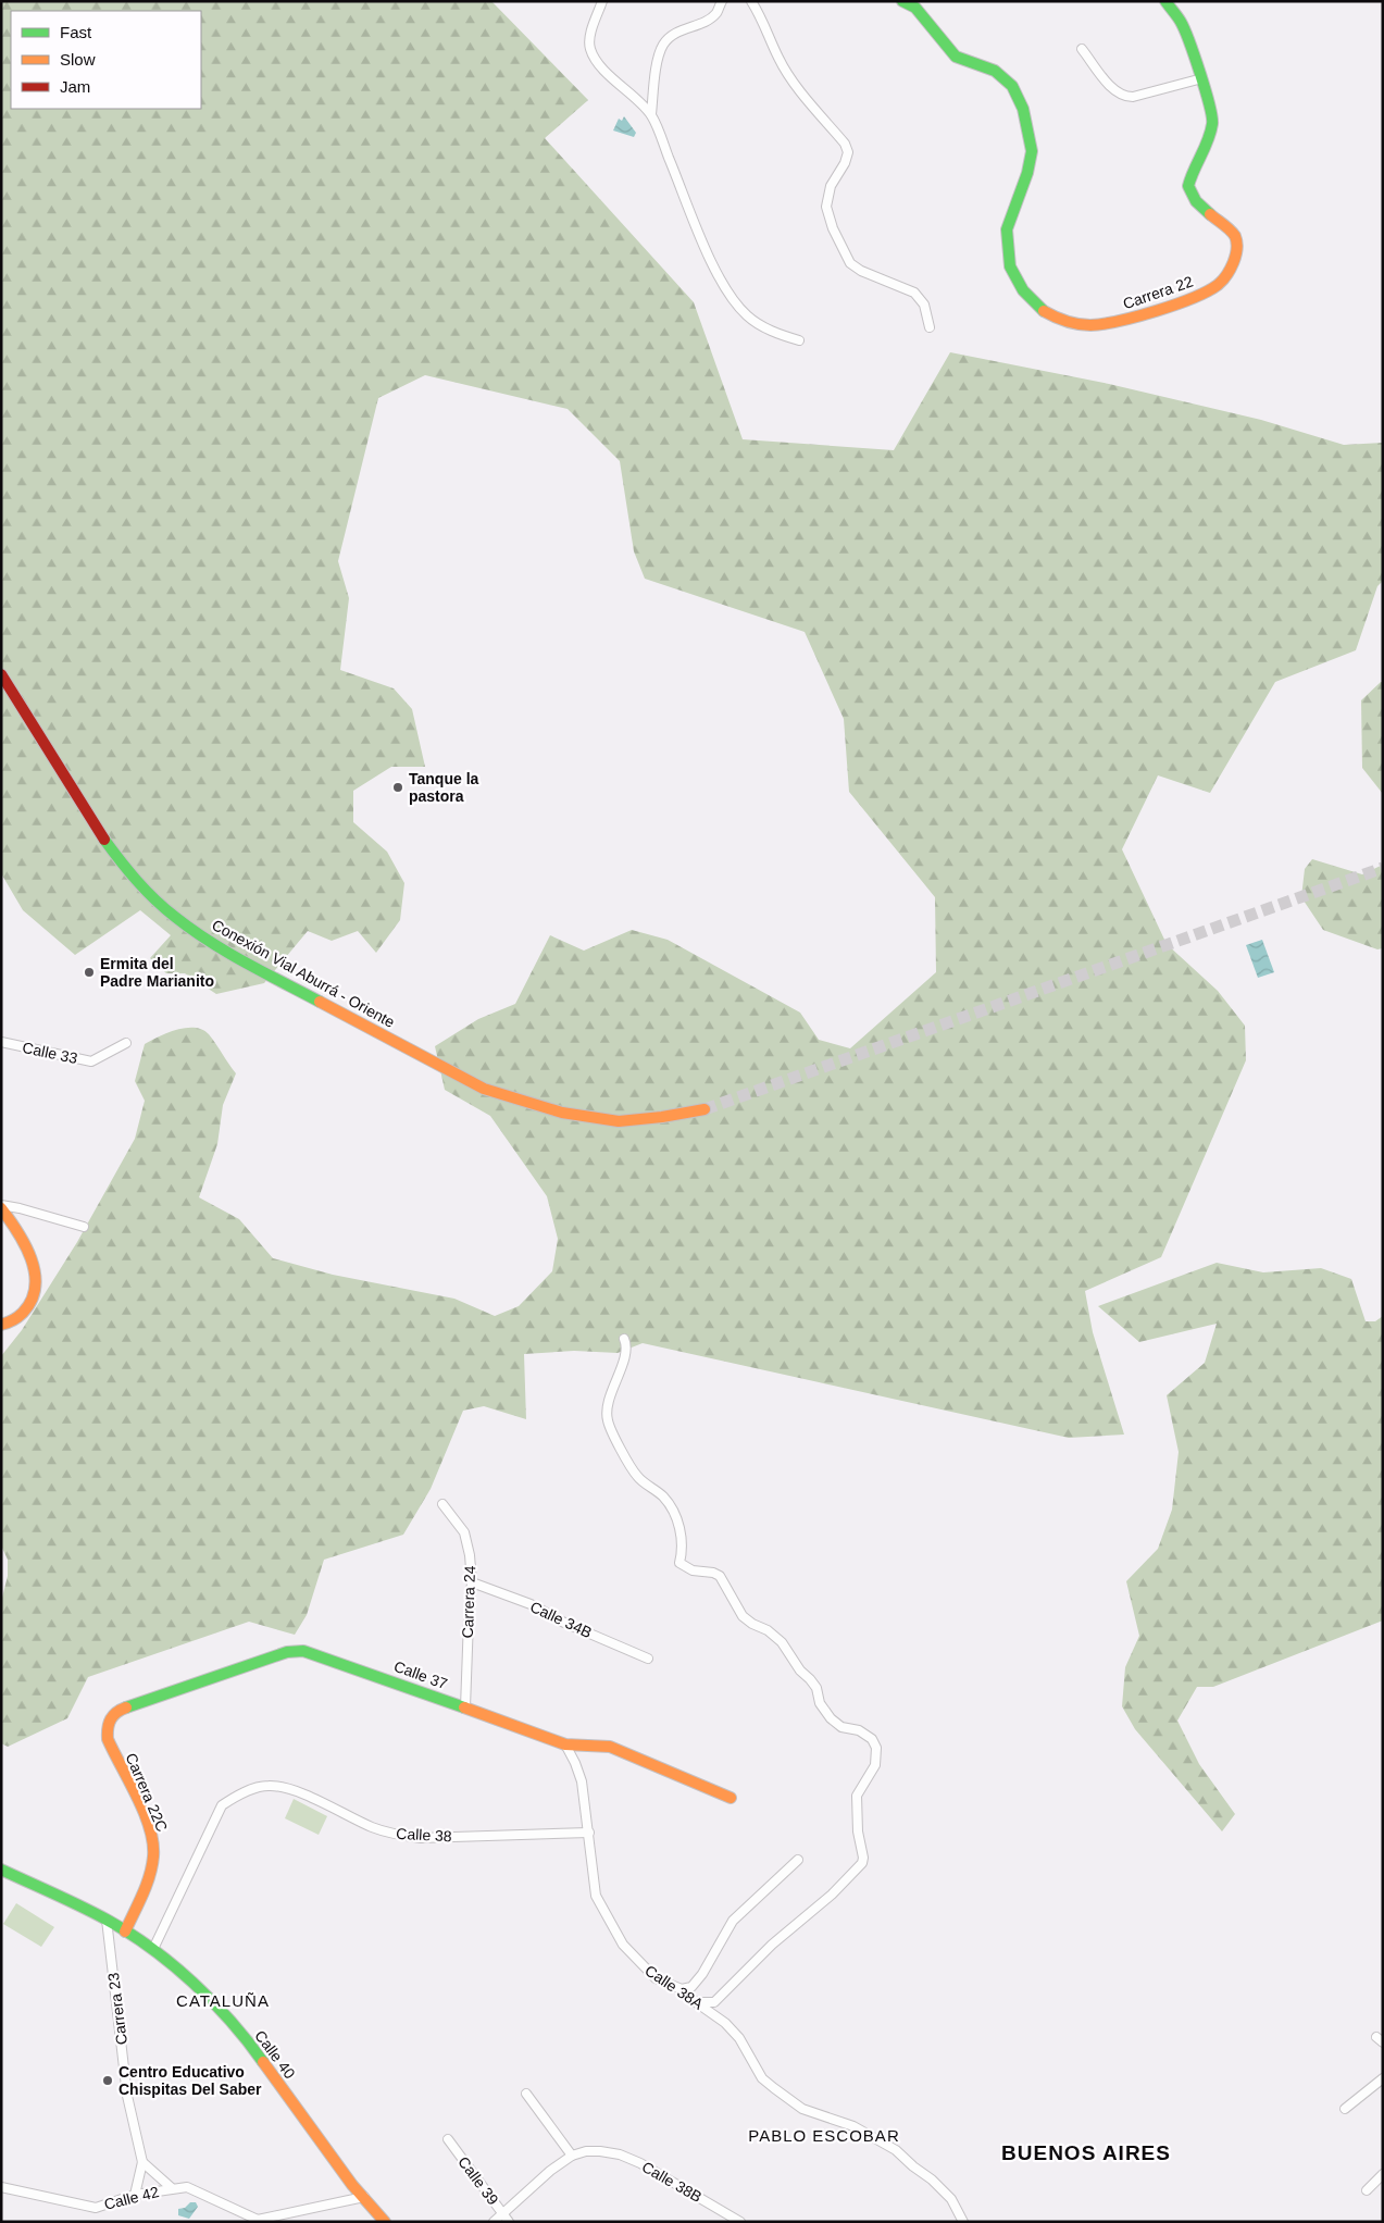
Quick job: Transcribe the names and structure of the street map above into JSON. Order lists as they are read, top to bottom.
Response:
{
  "streets": {
    "street": [
      "Carrera 22",
      "Conexión Vial Aburrá - Oriente",
      "Calle 33",
      "Carrera 24",
      "Calle 34B",
      "Calle 37",
      "Carrera 22C",
      "Calle 38",
      "Calle 38A",
      "Carrera 23",
      "Calle 40",
      "Calle 39",
      "Calle 38B",
      "Calle 42"
    ]
  },
  "crossings": [
    ["Carrera 24", "Calle 34B"],
    ["Carrera 24", "Calle 37"],
    ["Calle 37", "Carrera 22C"],
    ["Calle 37", "Calle 38A"],
    ["Carrera 22C", "Calle 40"],
    ["Calle 38", "Calle 38A"],
    ["Calle 38", "Calle 40"],
    ["Carrera 23", "Calle 40"],
    ["Carrera 23", "Calle 42"]
  ],
  "districts": ["CATALUÑA", "PABLO ESCOBAR", "BUENOS AIRES"],
  "places": ["Tanque la pastora", "Ermita del Padre Marianito", "Centro Educativo Chispitas Del Saber"],
  "legend": ["Fast", "Slow", "Jam"]
}
